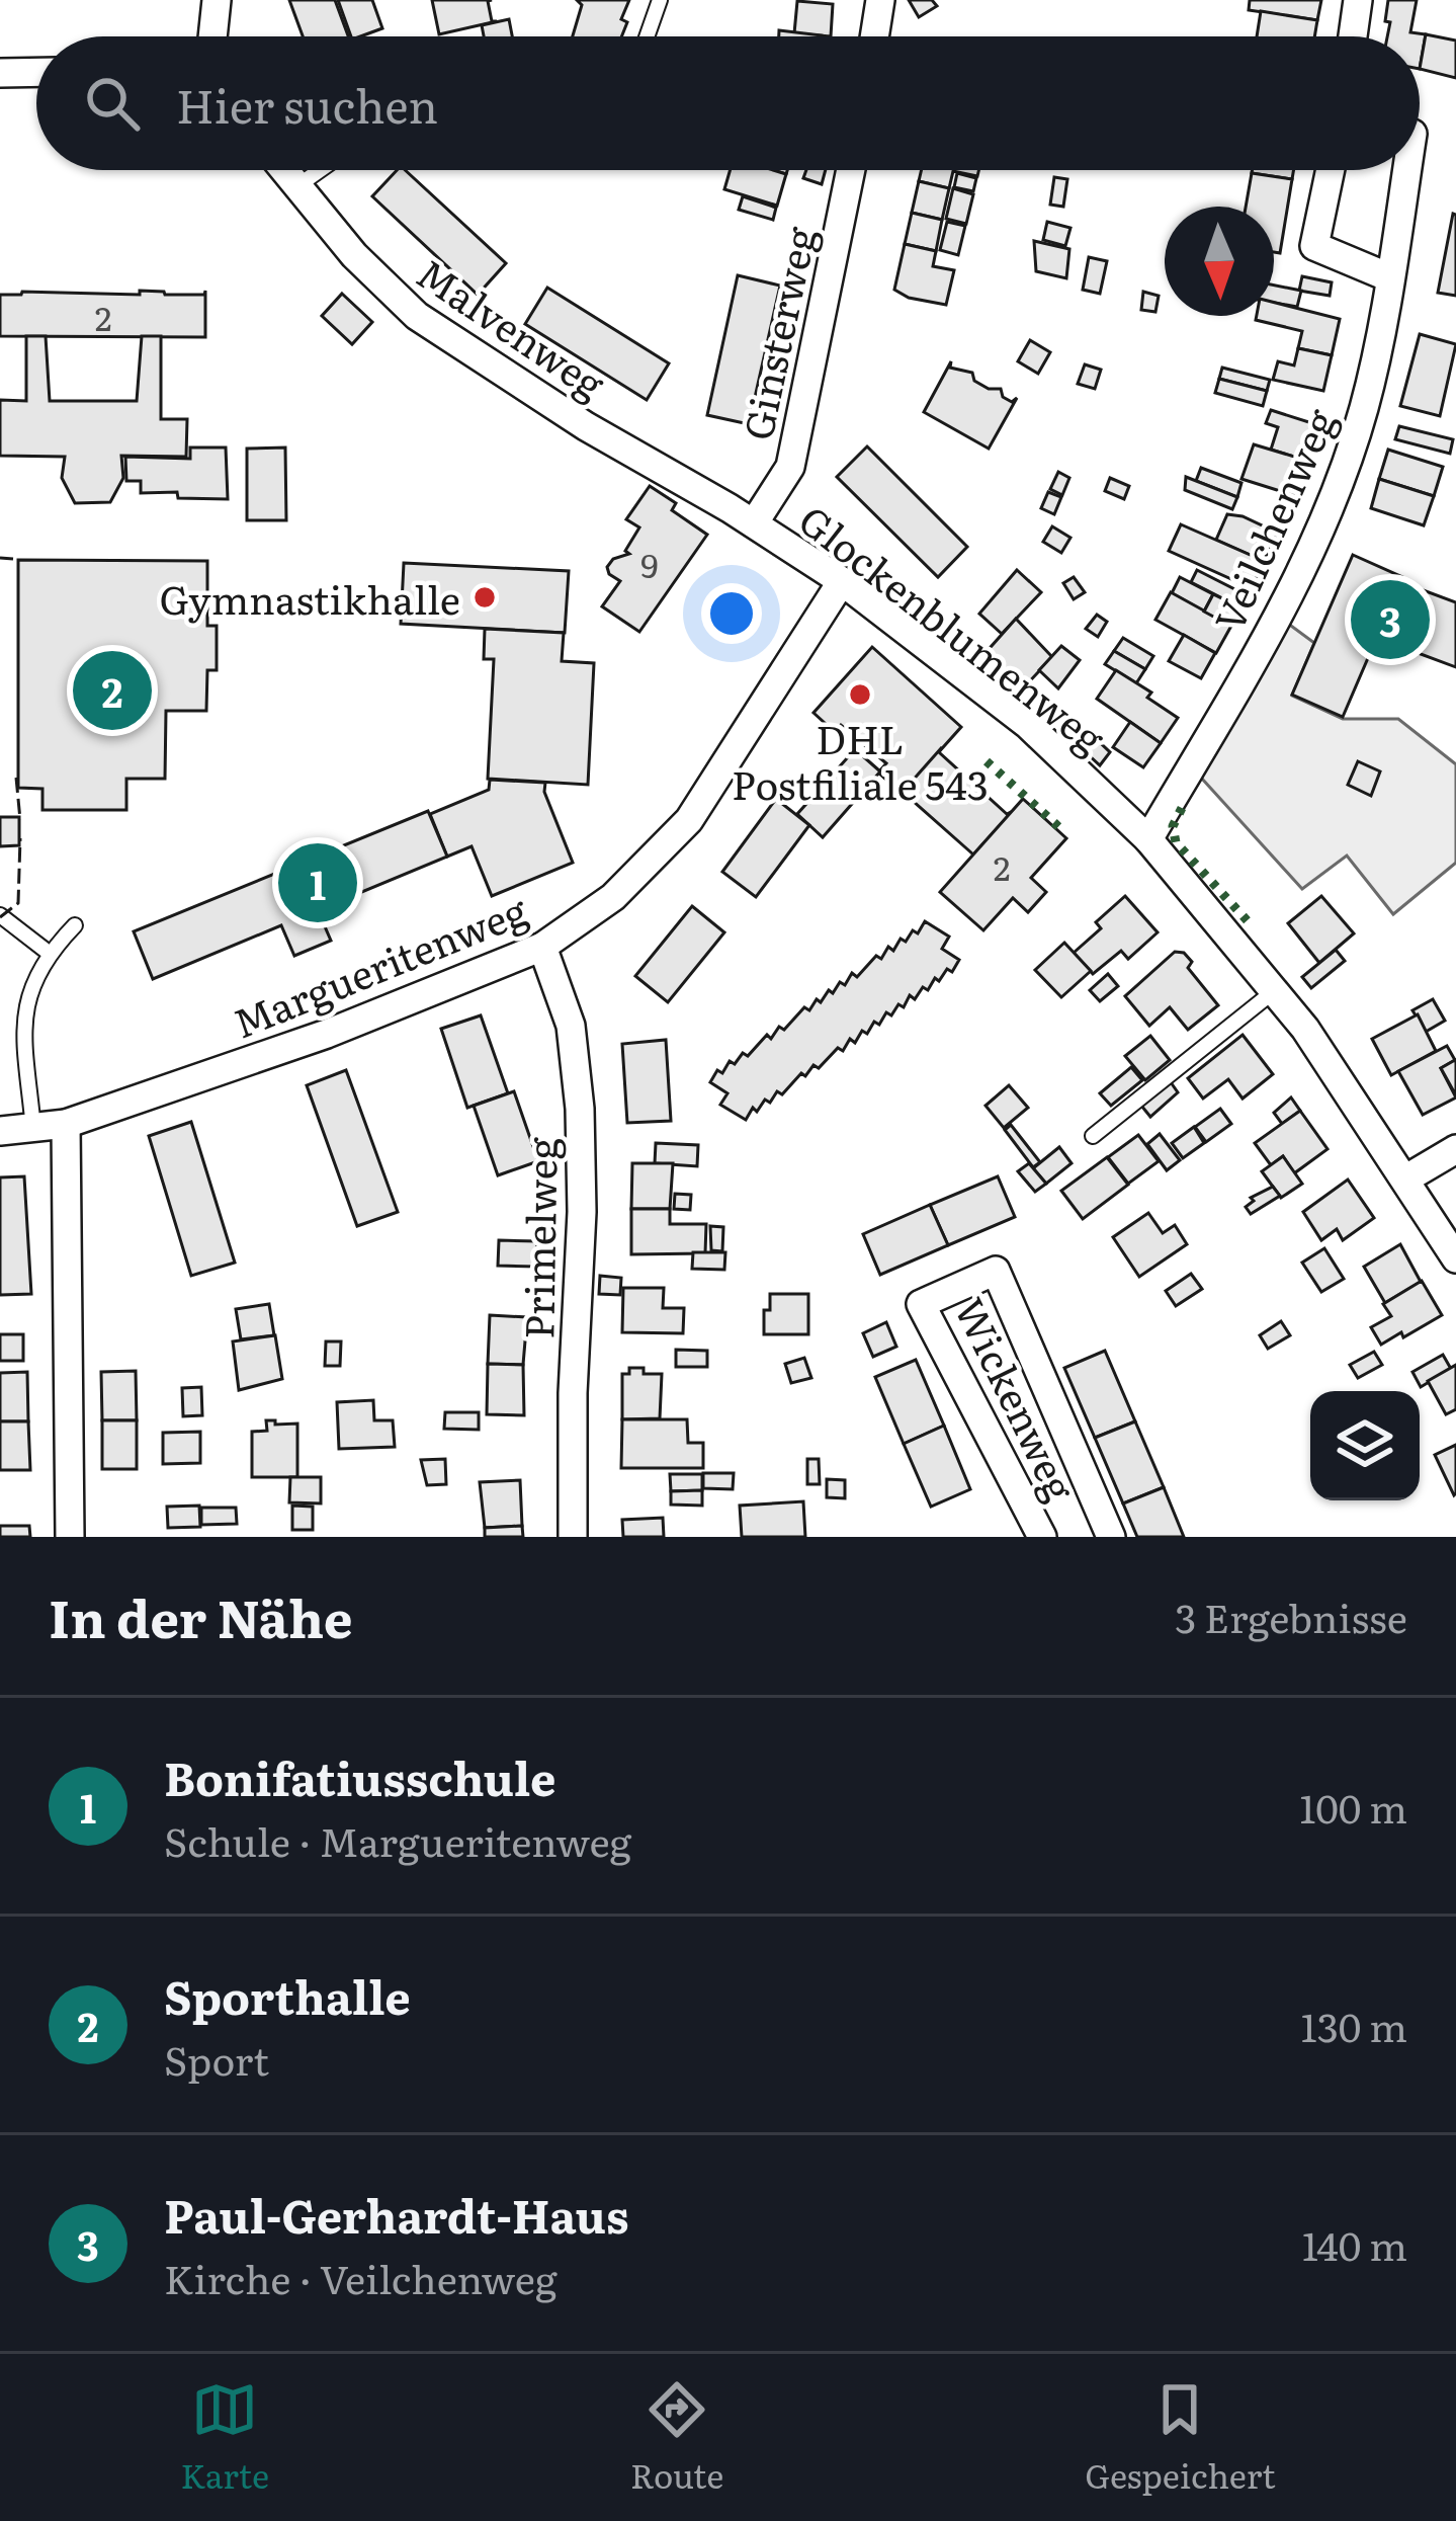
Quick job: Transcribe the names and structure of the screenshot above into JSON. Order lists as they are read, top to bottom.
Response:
{
  "streets": {
    "street": [
      "Malvenweg",
      "Ginsterweg",
      "Veilchenweg",
      "Glockenblumenweg",
      "Margueritenweg",
      "Primelweg",
      "Wickenweg"
    ]
  },
  "crossings": [
    ["Malvenweg", "Ginsterweg"],
    ["Malvenweg", "Glockenblumenweg"],
    ["Ginsterweg", "Glockenblumenweg"],
    ["Veilchenweg", "Glockenblumenweg"],
    ["Glockenblumenweg", "Margueritenweg"],
    ["Margueritenweg", "Primelweg"]
  ],
  "places": ["Gymnastikhalle", "DHL Postfiliale 543"],
  "house_numbers": ["2", "9", "2"],
  "north": "bottom",
  "page": {
    "search": "Hier suchen",
    "pins": ["3", "2", "1"],
    "heading": ["In der Nähe", "3 Ergebnisse"],
    "list": [
      {
        "mark": "1",
        "name": "Bonifatiusschule",
        "note": "Schule · Margueritenweg",
        "value": "100 m"
      },
      {
        "mark": "2",
        "name": "Sporthalle",
        "note": "Sport",
        "value": "130 m"
      },
      {
        "mark": "3",
        "name": "Paul-Gerhardt-Haus",
        "note": "Kirche · Veilchenweg",
        "value": "140 m"
      }
    ],
    "nav": ["Karte", "Route", "Gespeichert"]
  }
}
